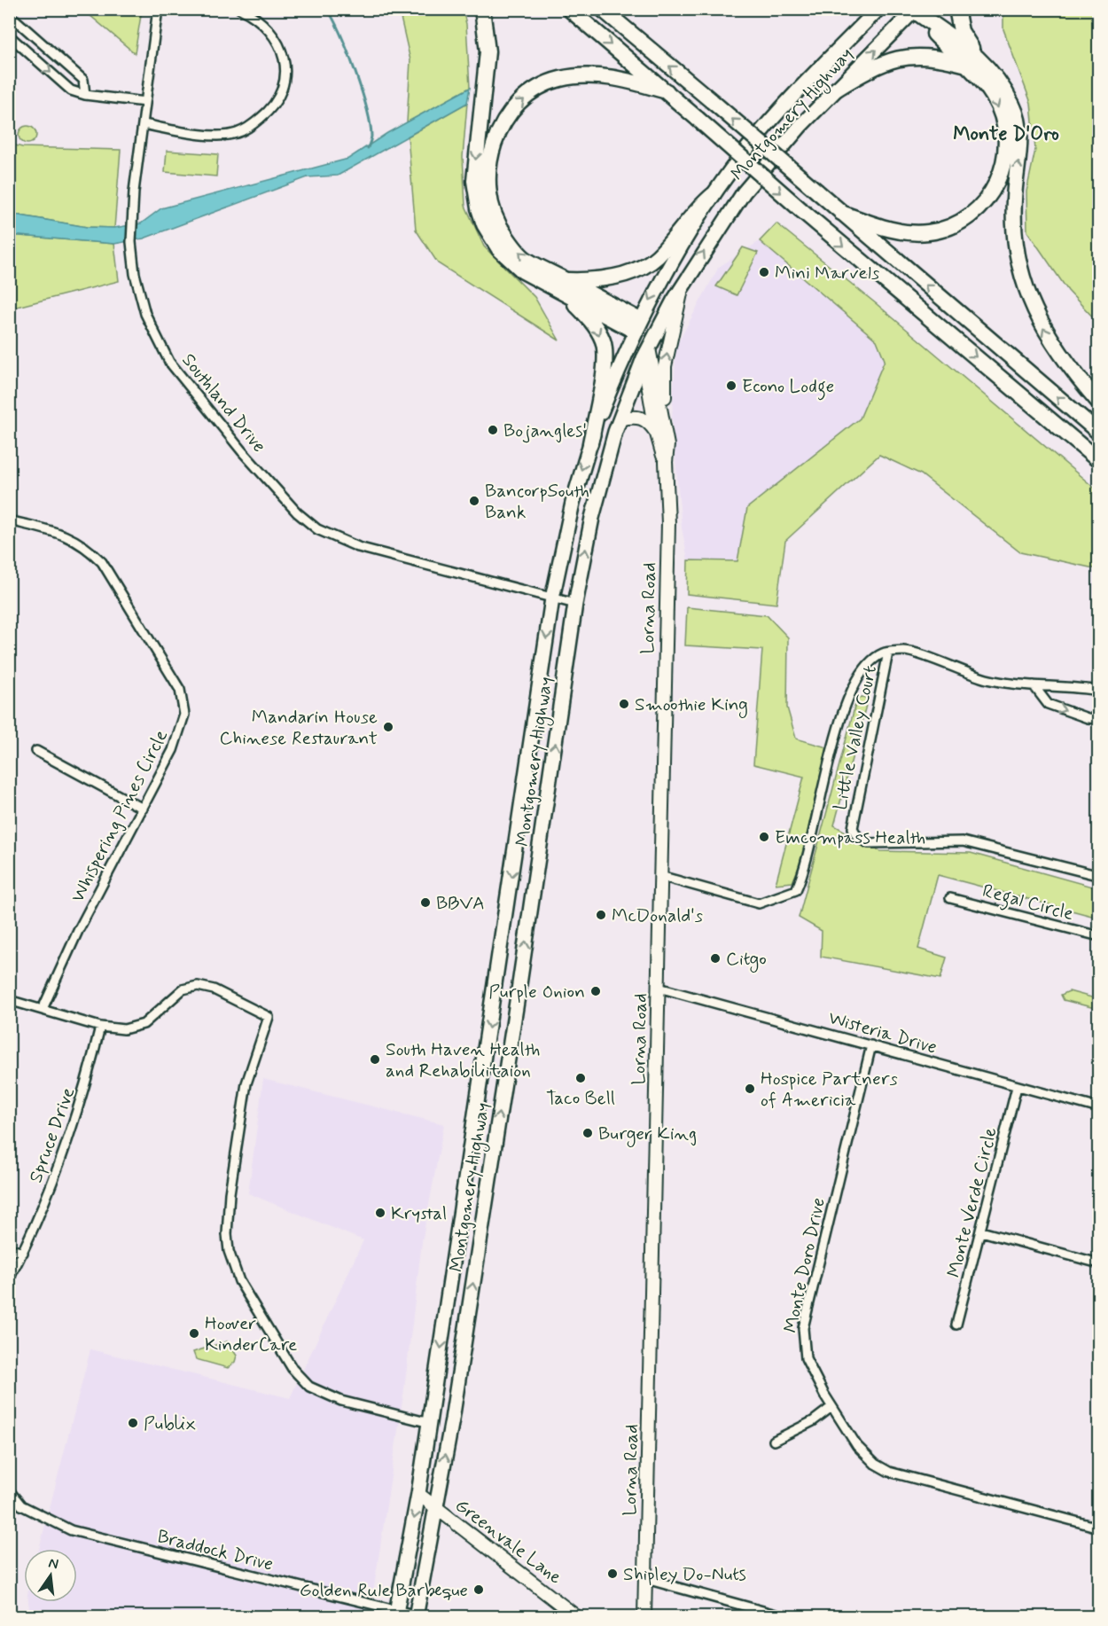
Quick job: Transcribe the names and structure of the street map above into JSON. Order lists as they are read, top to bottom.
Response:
{
  "streets": {
    "main road": ["Montgomery Highway"],
    "street": [
      "Southland Drive",
      "Lorna Road",
      "Little Valley Court",
      "Whispering Pines Circle",
      "Regal Circle",
      "Wisteria Drive",
      "Spruce Drive",
      "Monte Verde Circle",
      "Monte Doro Drive",
      "Greenvale Lane",
      "Braddock Drive"
    ]
  },
  "crossings": [
    ["Montgomery Highway", "Southland Drive"],
    ["Montgomery Highway", "Lorna Road"],
    ["Montgomery Highway", "Greenvale Lane"],
    ["Montgomery Highway", "Braddock Drive"],
    ["Lorna Road", "Wisteria Drive"],
    ["Wisteria Drive", "Monte Verde Circle"],
    ["Wisteria Drive", "Monte Doro Drive"]
  ],
  "districts": ["Monte D'Oro"],
  "places": [
    "Mini Marvels",
    "Econo Lodge",
    "Bojangles'",
    "BancorpSouth Bank",
    "Smoothie King",
    "Mandarin House Chinese Restaurant",
    "Emcompass Health",
    "BBVA",
    "McDonald's",
    "Citgo",
    "Purple Onion",
    "South Haven Health and Rehabiliitaion",
    "Taco Bell",
    "Hospice Partners of Americia",
    "Burger King",
    "Krystal",
    "Hoover KinderCare",
    "Publix",
    "Shipley Do-Nuts",
    "Golden Rule Barbeque"
  ],
  "north": "top"
}
